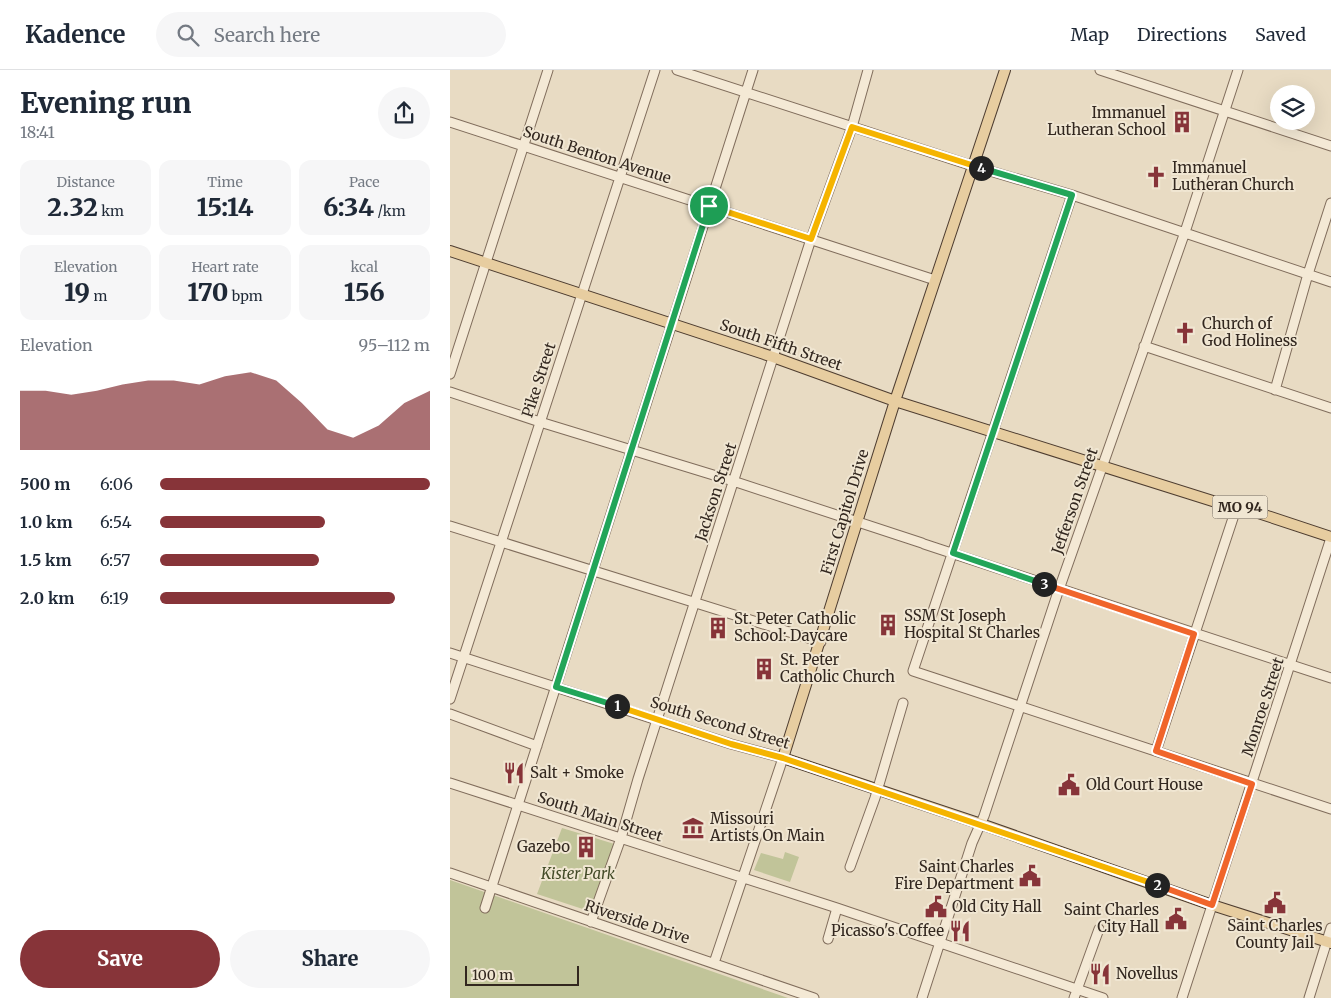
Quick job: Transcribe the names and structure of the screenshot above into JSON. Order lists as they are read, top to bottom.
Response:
{
  "streets": {
    "main road": [
      "South Fifth Street",
      "MO 94",
      "First Capitol Drive",
      "South Second Street"
    ],
    "street": [
      "South Benton Avenue",
      "Pike Street",
      "Jackson Street",
      "Jefferson Street",
      "Monroe Street",
      "South Main Street",
      "Riverside Drive"
    ]
  },
  "crossings": [
    ["South Benton Avenue", "Pike Street"],
    ["South Benton Avenue", "Jackson Street"],
    ["South Benton Avenue", "First Capitol Drive"],
    ["South Fifth Street", "Pike Street"],
    ["South Fifth Street", "Jackson Street"],
    ["South Fifth Street", "Jefferson Street"],
    ["South Fifth Street", "MO 94"],
    ["South Fifth Street", "First Capitol Drive"],
    ["Pike Street", "South Second Street"],
    ["Jackson Street", "South Second Street"],
    ["Jackson Street", "South Main Street"],
    ["Jackson Street", "Riverside Drive"],
    ["Jefferson Street", "MO 94"],
    ["Jefferson Street", "South Second Street"],
    ["Jefferson Street", "South Main Street"],
    ["MO 94", "Monroe Street"],
    ["First Capitol Drive", "South Second Street"],
    ["First Capitol Drive", "South Main Street"],
    ["First Capitol Drive", "Riverside Drive"],
    ["Monroe Street", "South Second Street"]
  ],
  "parks": ["Kister Park"],
  "places": {
    "building": [
      "Immanuel Lutheran School",
      "SSM St Joseph Hospital St Charles",
      "St. Peter Catholic School: Daycare",
      "St. Peter Catholic Church",
      "Gazebo"
    ],
    "church": ["Immanuel Lutheran Church", "Church of God Holiness"],
    "restaurant": ["Salt + Smoke", "Picasso's Coffee", "Novellus"],
    "public building": [
      "Old Court House",
      "Saint Charles Fire Department",
      "Saint Charles County Jail",
      "Old City Hall",
      "Saint Charles City Hall"
    ],
    "museum": ["Missouri Artists On Main"]
  },
  "scale_bar": "100 m",
  "page": {
    "header": "Kadence",
    "search": "Search here",
    "nav": ["Map", "Directions", "Saved"],
    "heading": ["Evening run", "18:41"],
    "stats": [
      ["Distance", "2.32 km"],
      ["Time", "15:14"],
      ["Pace", "6:34 /km"],
      ["Elevation", "19 m"],
      ["Heart rate", "170 bpm"],
      ["kcal", "156"]
    ],
    "pins": [
      "4",
      "3",
      "1",
      "2"
    ],
    "chart": ["Elevation", "95–112 m"],
    "list": [
      {
        "name": "500 m",
        "note": "6:06"
      },
      {
        "name": "1.0 km",
        "note": "6:54"
      },
      {
        "name": "1.5 km",
        "note": "6:57"
      },
      {
        "name": "2.0 km",
        "note": "6:19"
      }
    ],
    "buttons": ["Save", "Share"],
    "scale": "100 m"
  }
}
